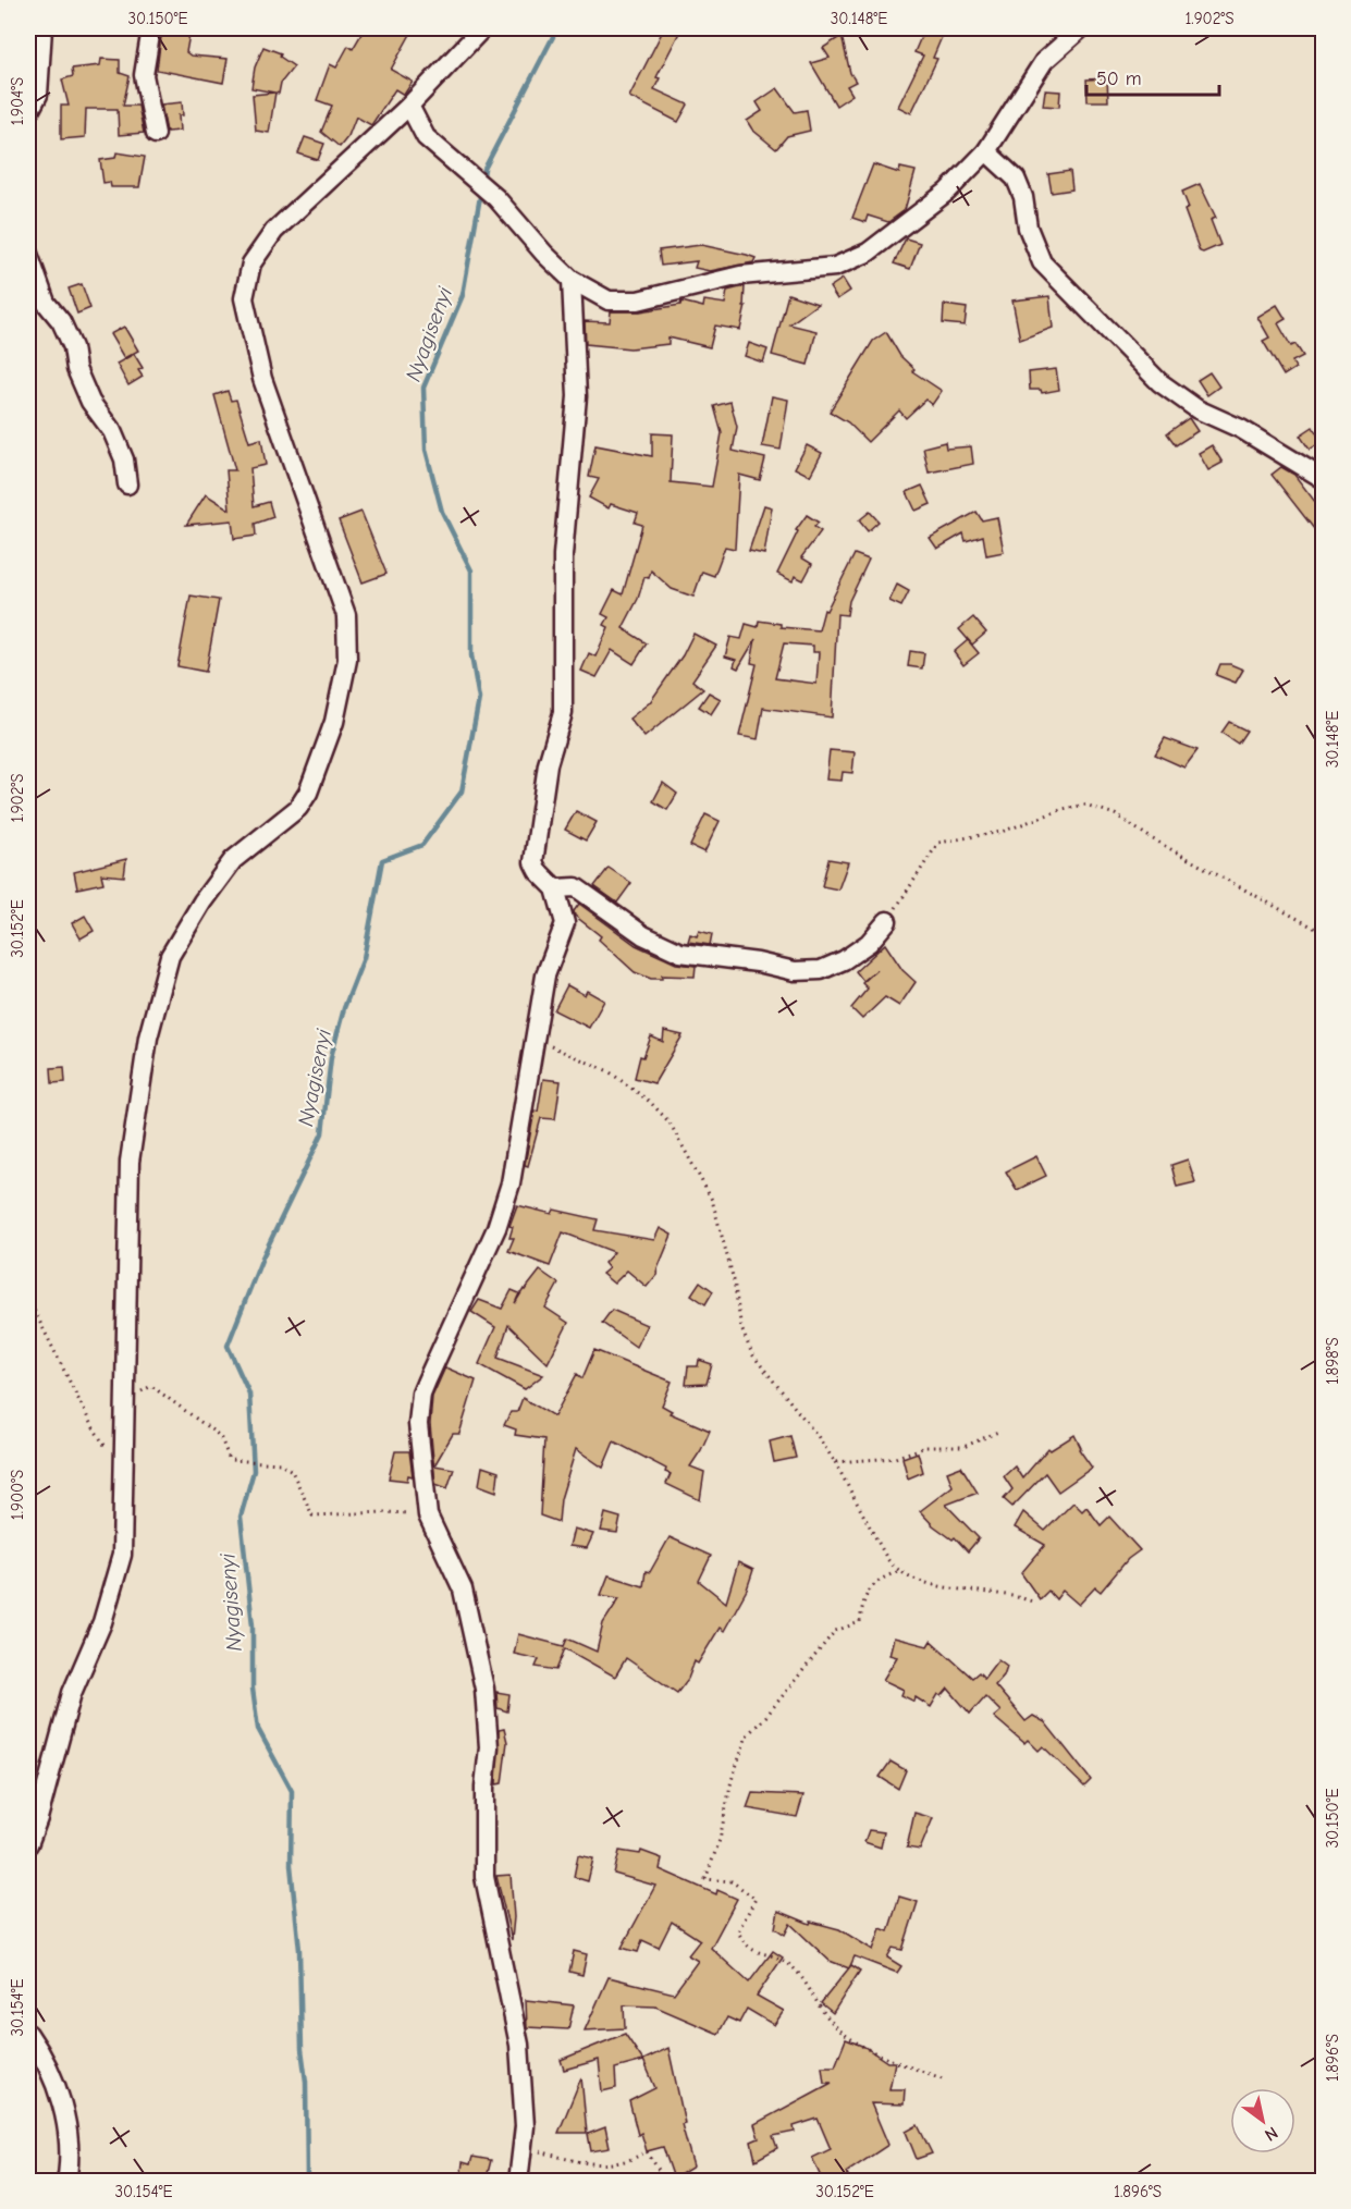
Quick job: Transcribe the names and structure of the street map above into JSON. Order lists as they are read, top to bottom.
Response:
{
  "water": ["Nyagisenyi"],
  "scale_bar": "50 m",
  "north": "bottom right",
  "coordinates": [
    "30.150°E",
    "30.148°E",
    "1.902°S",
    "1.904°S",
    "30.152°E",
    "1.898°S",
    "1.900°S",
    "30.154°E",
    "1.896°S"
  ]
}
